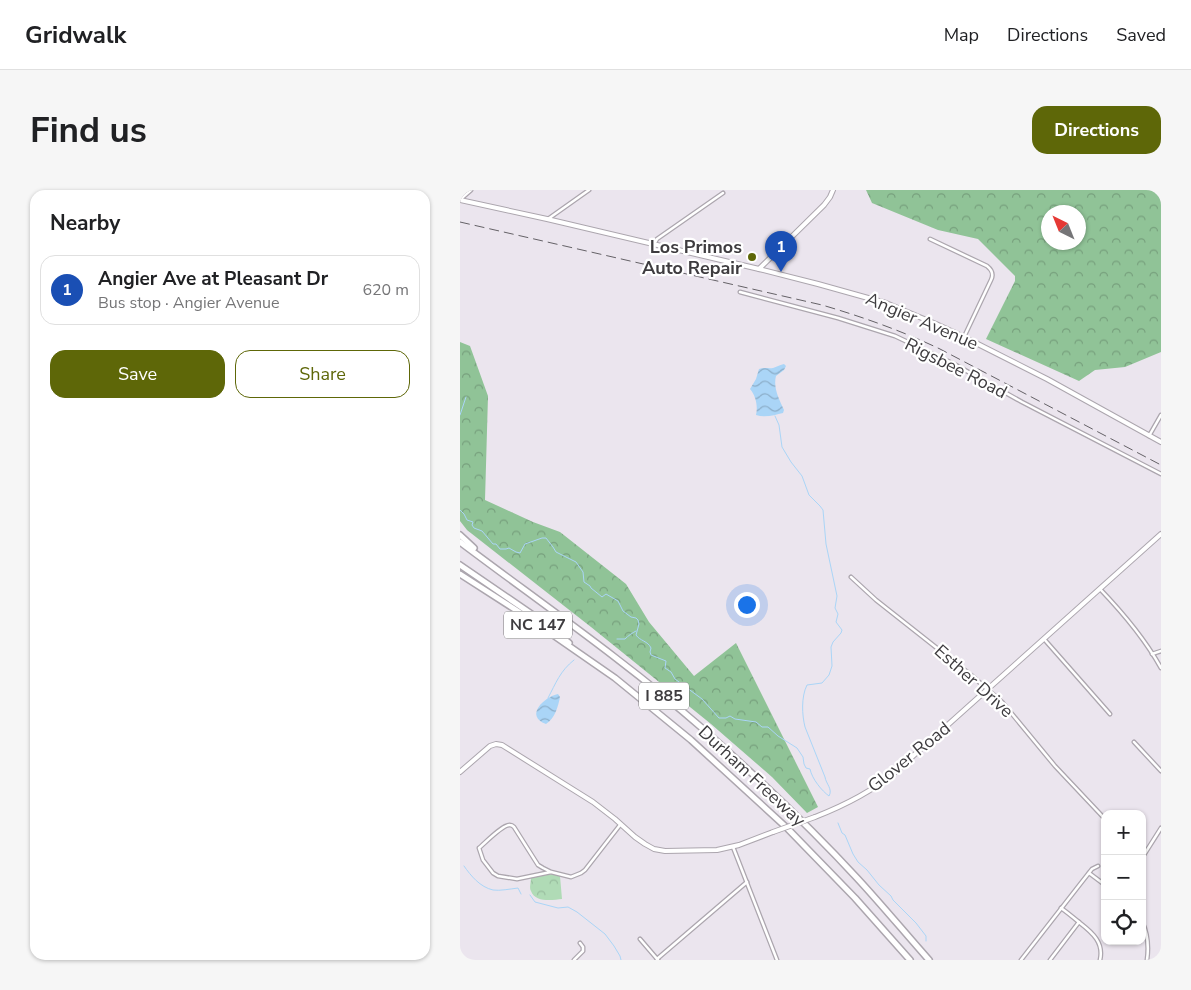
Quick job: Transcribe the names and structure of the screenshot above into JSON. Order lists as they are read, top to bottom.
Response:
{
  "streets": {
    "highway": ["NC 147", "I 885", "Durham Freeway"],
    "street": [
      "Angier Avenue",
      "Rigsbee Road",
      "Esther Drive",
      "Glover Road"
    ]
  },
  "crossings": [
    ["Esther Drive", "Glover Road"],
    ["I 885", "Durham Freeway"]
  ],
  "places": ["Los Primos Auto Repair"],
  "north": "top left",
  "page": {
    "header": "Gridwalk",
    "nav": ["Map", "Directions", "Saved"],
    "buttons": [
      "Directions",
      ["Save", "Share"]
    ],
    "title": "Find us",
    "heading": "Nearby",
    "pins": "1",
    "list": [
      {
        "mark": "1",
        "name": "Angier Ave at Pleasant Dr",
        "note": "Bus stop · Angier Avenue",
        "value": "620 m"
      }
    ],
    "map_buttons": ["+", "−"]
  }
}
